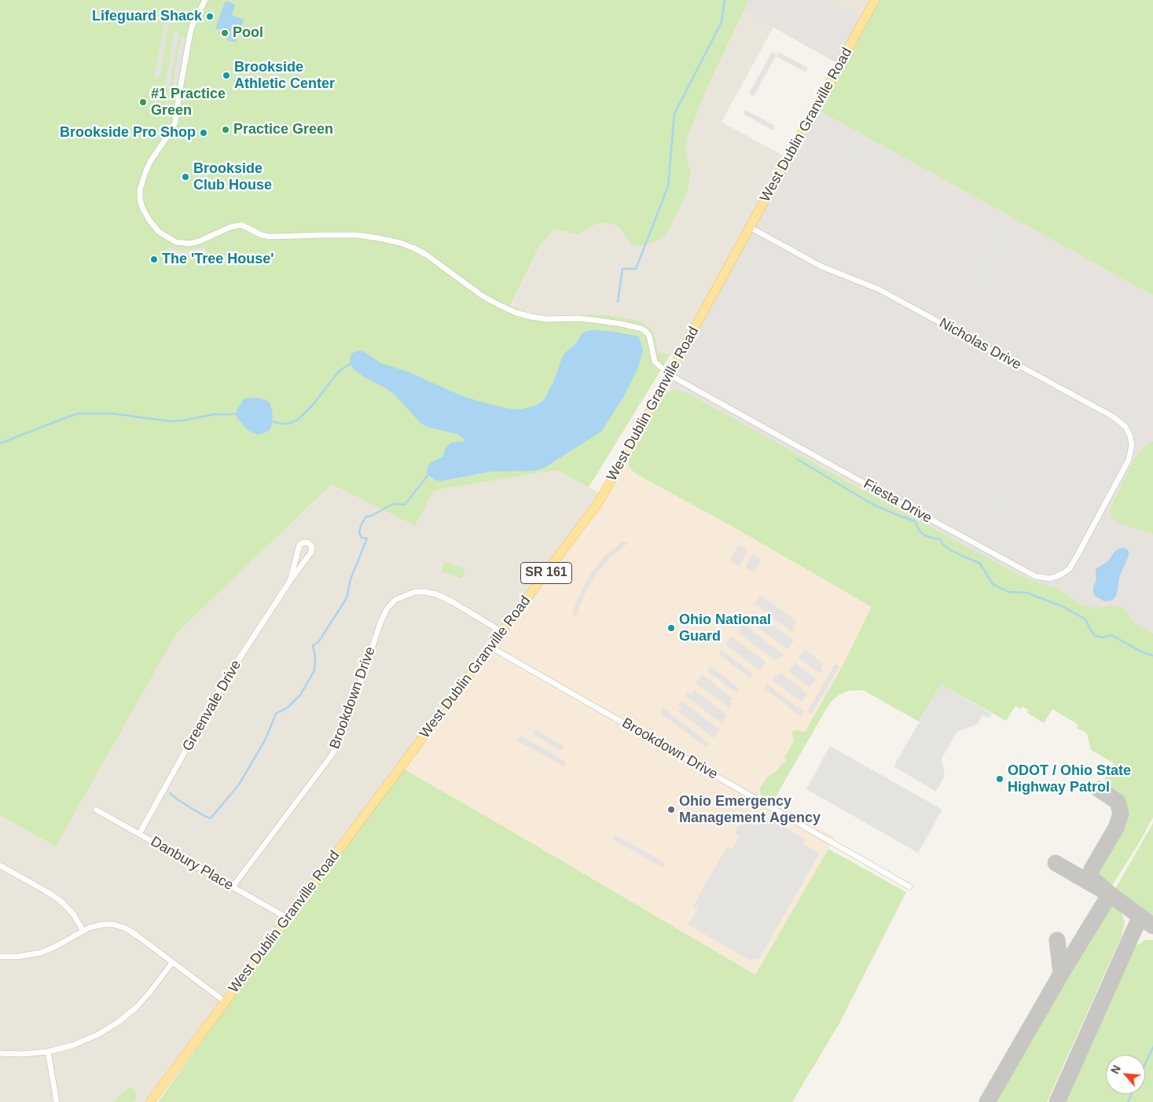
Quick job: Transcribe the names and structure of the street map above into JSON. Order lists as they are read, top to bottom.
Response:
{
  "streets": {
    "main road": ["West Dublin Granville Road", "SR 161"],
    "street": [
      "Nicholas Drive",
      "Fiesta Drive",
      "Brookdown Drive",
      "Greenvale Drive",
      "Danbury Place"
    ]
  },
  "crossings": [
    ["West Dublin Granville Road", "Nicholas Drive"],
    ["West Dublin Granville Road", "Fiesta Drive"],
    ["West Dublin Granville Road", "Brookdown Drive"],
    ["West Dublin Granville Road", "Danbury Place"],
    ["Nicholas Drive", "Fiesta Drive"],
    ["Brookdown Drive", "Danbury Place"],
    ["Greenvale Drive", "Danbury Place"]
  ],
  "places": [
    "Lifeguard Shack",
    "Pool",
    "Brookside Athletic Center",
    "#1 Practice Green",
    "Practice Green",
    "Brookside Pro Shop",
    "Brookside Club House",
    "The 'Tree House'",
    "Ohio National Guard",
    "ODOT / Ohio State Highway Patrol",
    "Ohio Emergency Management Agency"
  ],
  "north": "top left"
}
